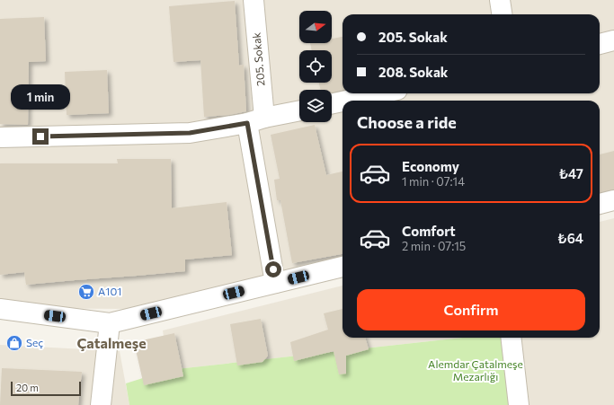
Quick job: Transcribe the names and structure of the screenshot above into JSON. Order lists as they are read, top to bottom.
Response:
{
  "streets": {
    "street": ["205. Sokak"]
  },
  "districts": ["Çatalmeşe"],
  "parks": ["Alemdar Çatalmeşe Mezarlığı"],
  "places": {
    "supermarket": ["A101"],
    "shop": ["Seç"]
  },
  "scale_bar": "20 m",
  "north": "right",
  "page": {
    "banner": ["205. Sokak", "208. Sokak"],
    "bubble": "1 min",
    "heading": "Choose a ride",
    "list": [
      {
        "name": "Economy",
        "note": "1 min · 07:14",
        "value": "₺47"
      },
      {
        "name": "Comfort",
        "note": "2 min · 07:15",
        "value": "₺64"
      }
    ],
    "buttons": "Confirm",
    "scale": "20 m"
  }
}
